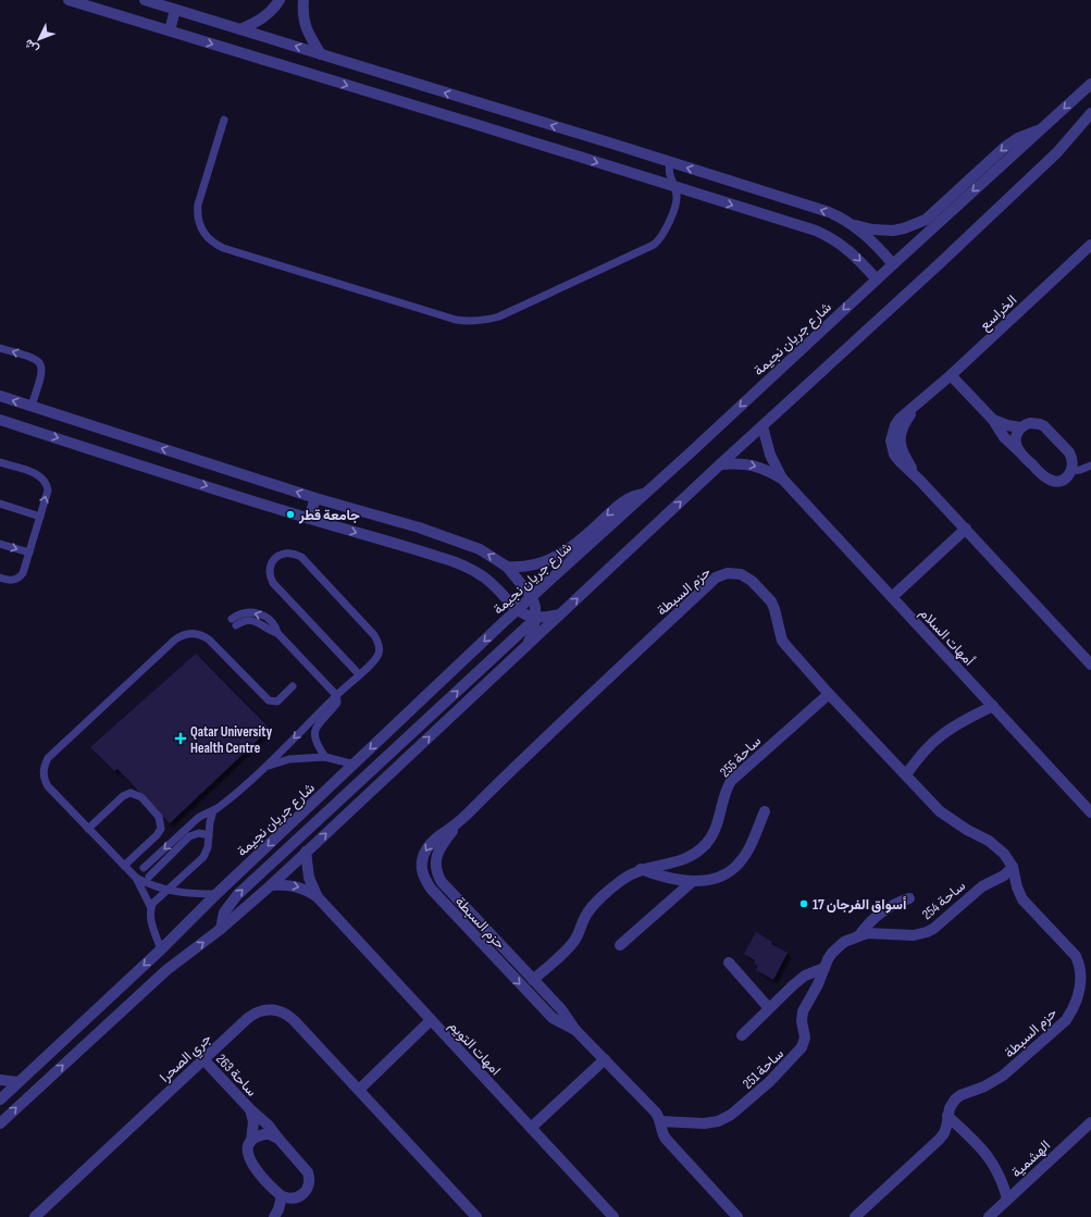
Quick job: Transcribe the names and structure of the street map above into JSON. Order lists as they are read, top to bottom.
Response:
{
  "streets": {
    "street": [
      "الخراسع",
      "شارع جريان نجيمة",
      "حزم السبطة",
      "أمهات السلام",
      "ساحة 255",
      "ساحة 254",
      "امهات التويم",
      "جري الصحرا",
      "ساحة 251",
      "ساحة 263",
      "الهشمية"
    ]
  },
  "crossings": [
    ["حزم السبطة", "ساحة 255"],
    ["حزم السبطة", "ساحة 254"],
    ["حزم السبطة", "ساحة 251"],
    ["ساحة 254", "ساحة 251"],
    ["جري الصحرا", "ساحة 263"]
  ],
  "places": {
    "other": ["جامعة قطر", "أسواق الفرجان 17"],
    "health": ["Qatar University Health Centre"]
  },
  "north": "bottom left"
}
